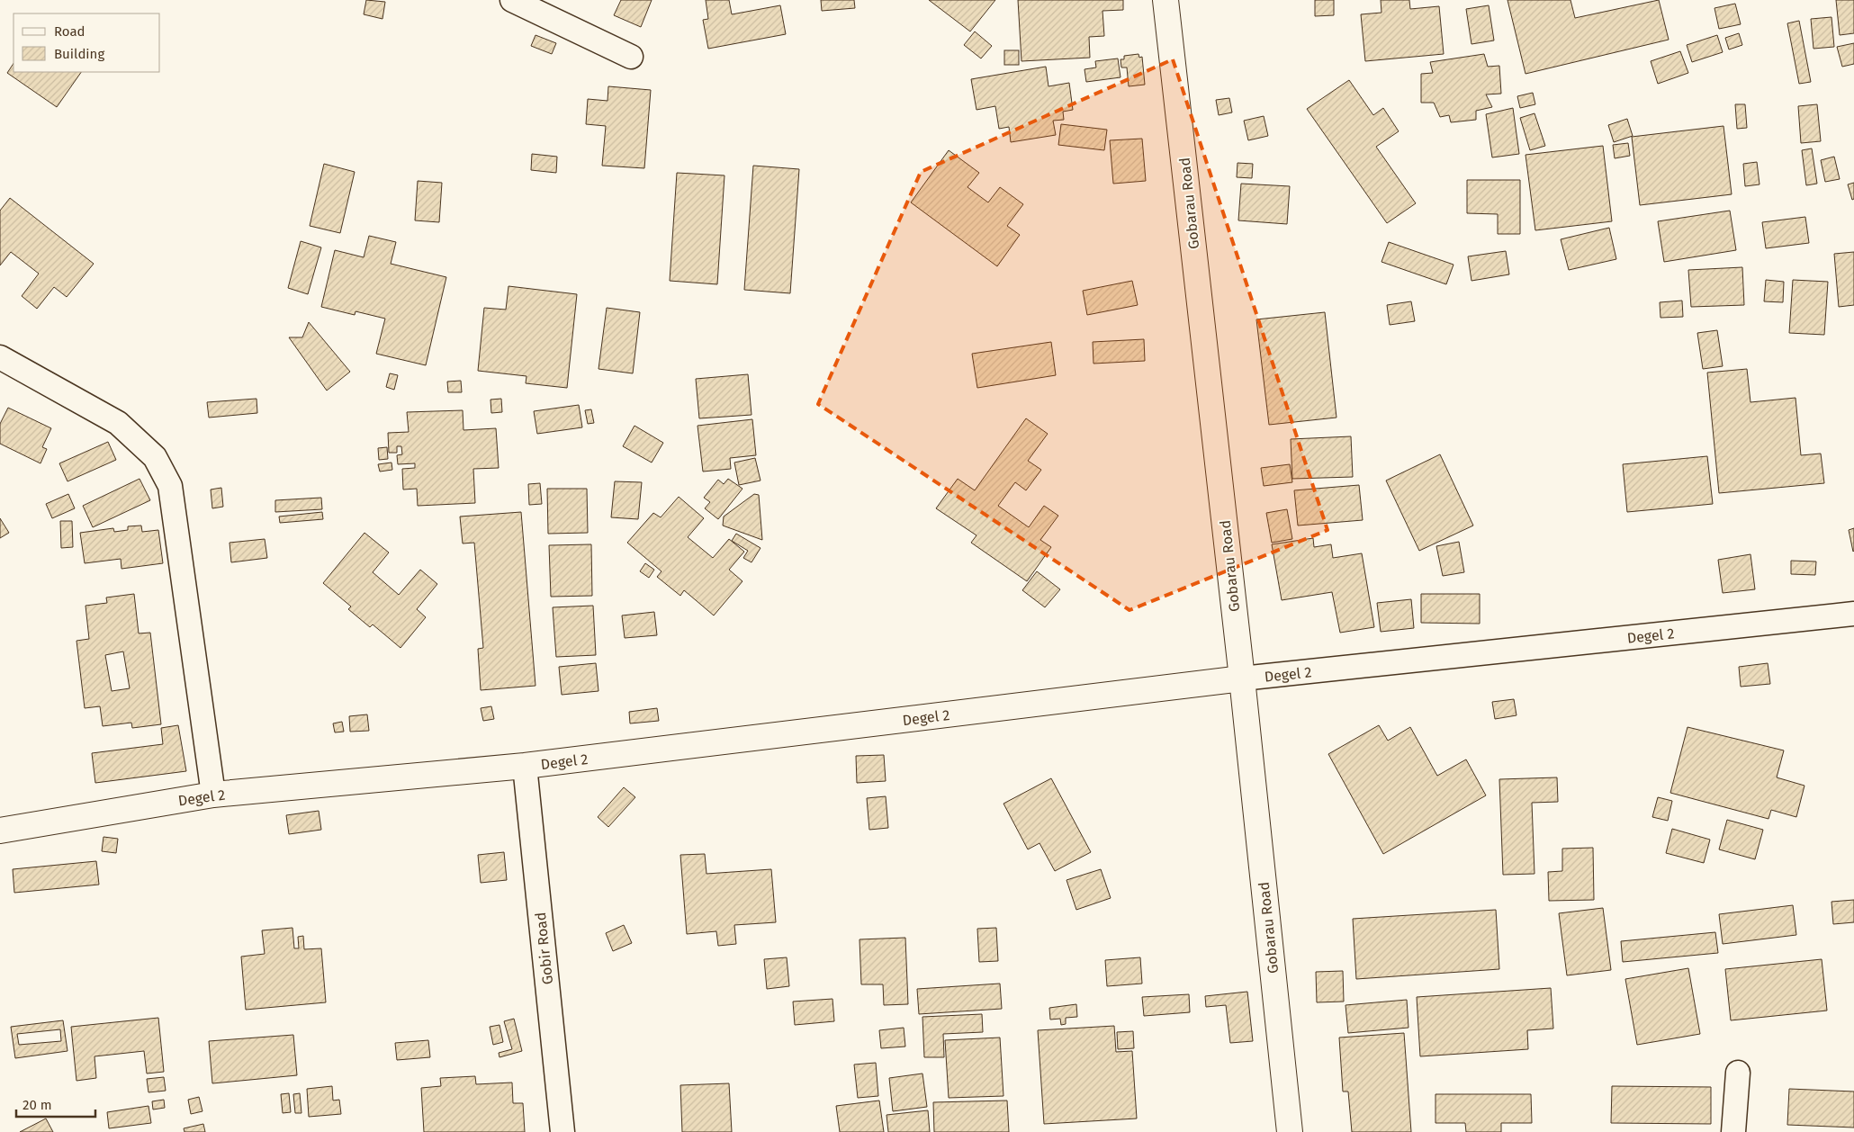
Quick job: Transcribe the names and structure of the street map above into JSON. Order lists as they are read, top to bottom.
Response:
{
  "streets": {
    "street": ["Gobarau Road", "Degel 2", "Gobir Road"]
  },
  "crossings": [
    ["Gobarau Road", "Degel 2"],
    ["Degel 2", "Gobir Road"]
  ],
  "legend": ["Road", "Building"],
  "scale_bar": "20 m"
}
